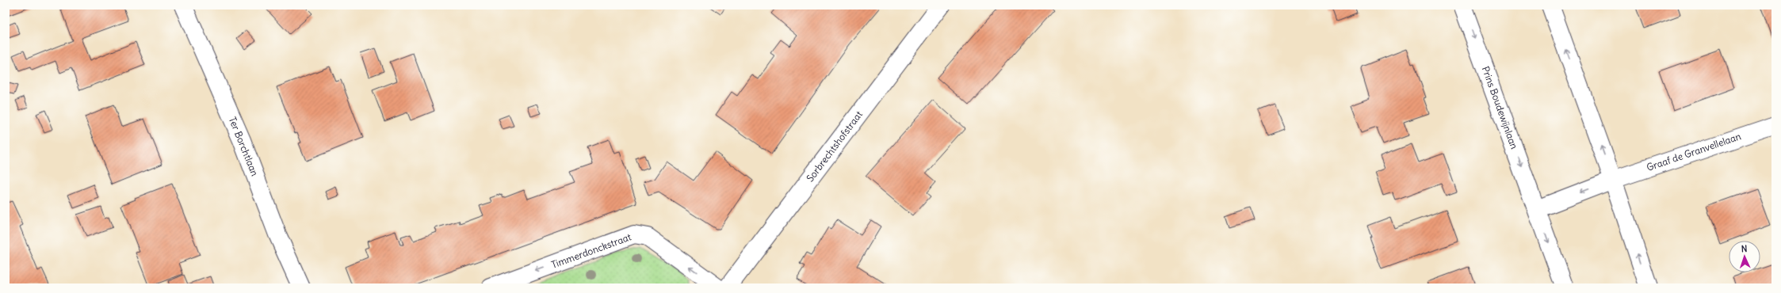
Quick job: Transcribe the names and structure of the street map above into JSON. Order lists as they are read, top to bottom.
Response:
{
  "streets": {
    "street": [
      "Prins Boudewijnlaan",
      "Ter Borchtlaan",
      "Sorbrechtshofstraat",
      "Graaf de Granvellelaan",
      "Timmerdonckstraat"
    ]
  },
  "one_way": ["Timmerdonckstraat"],
  "north": "top"
}
